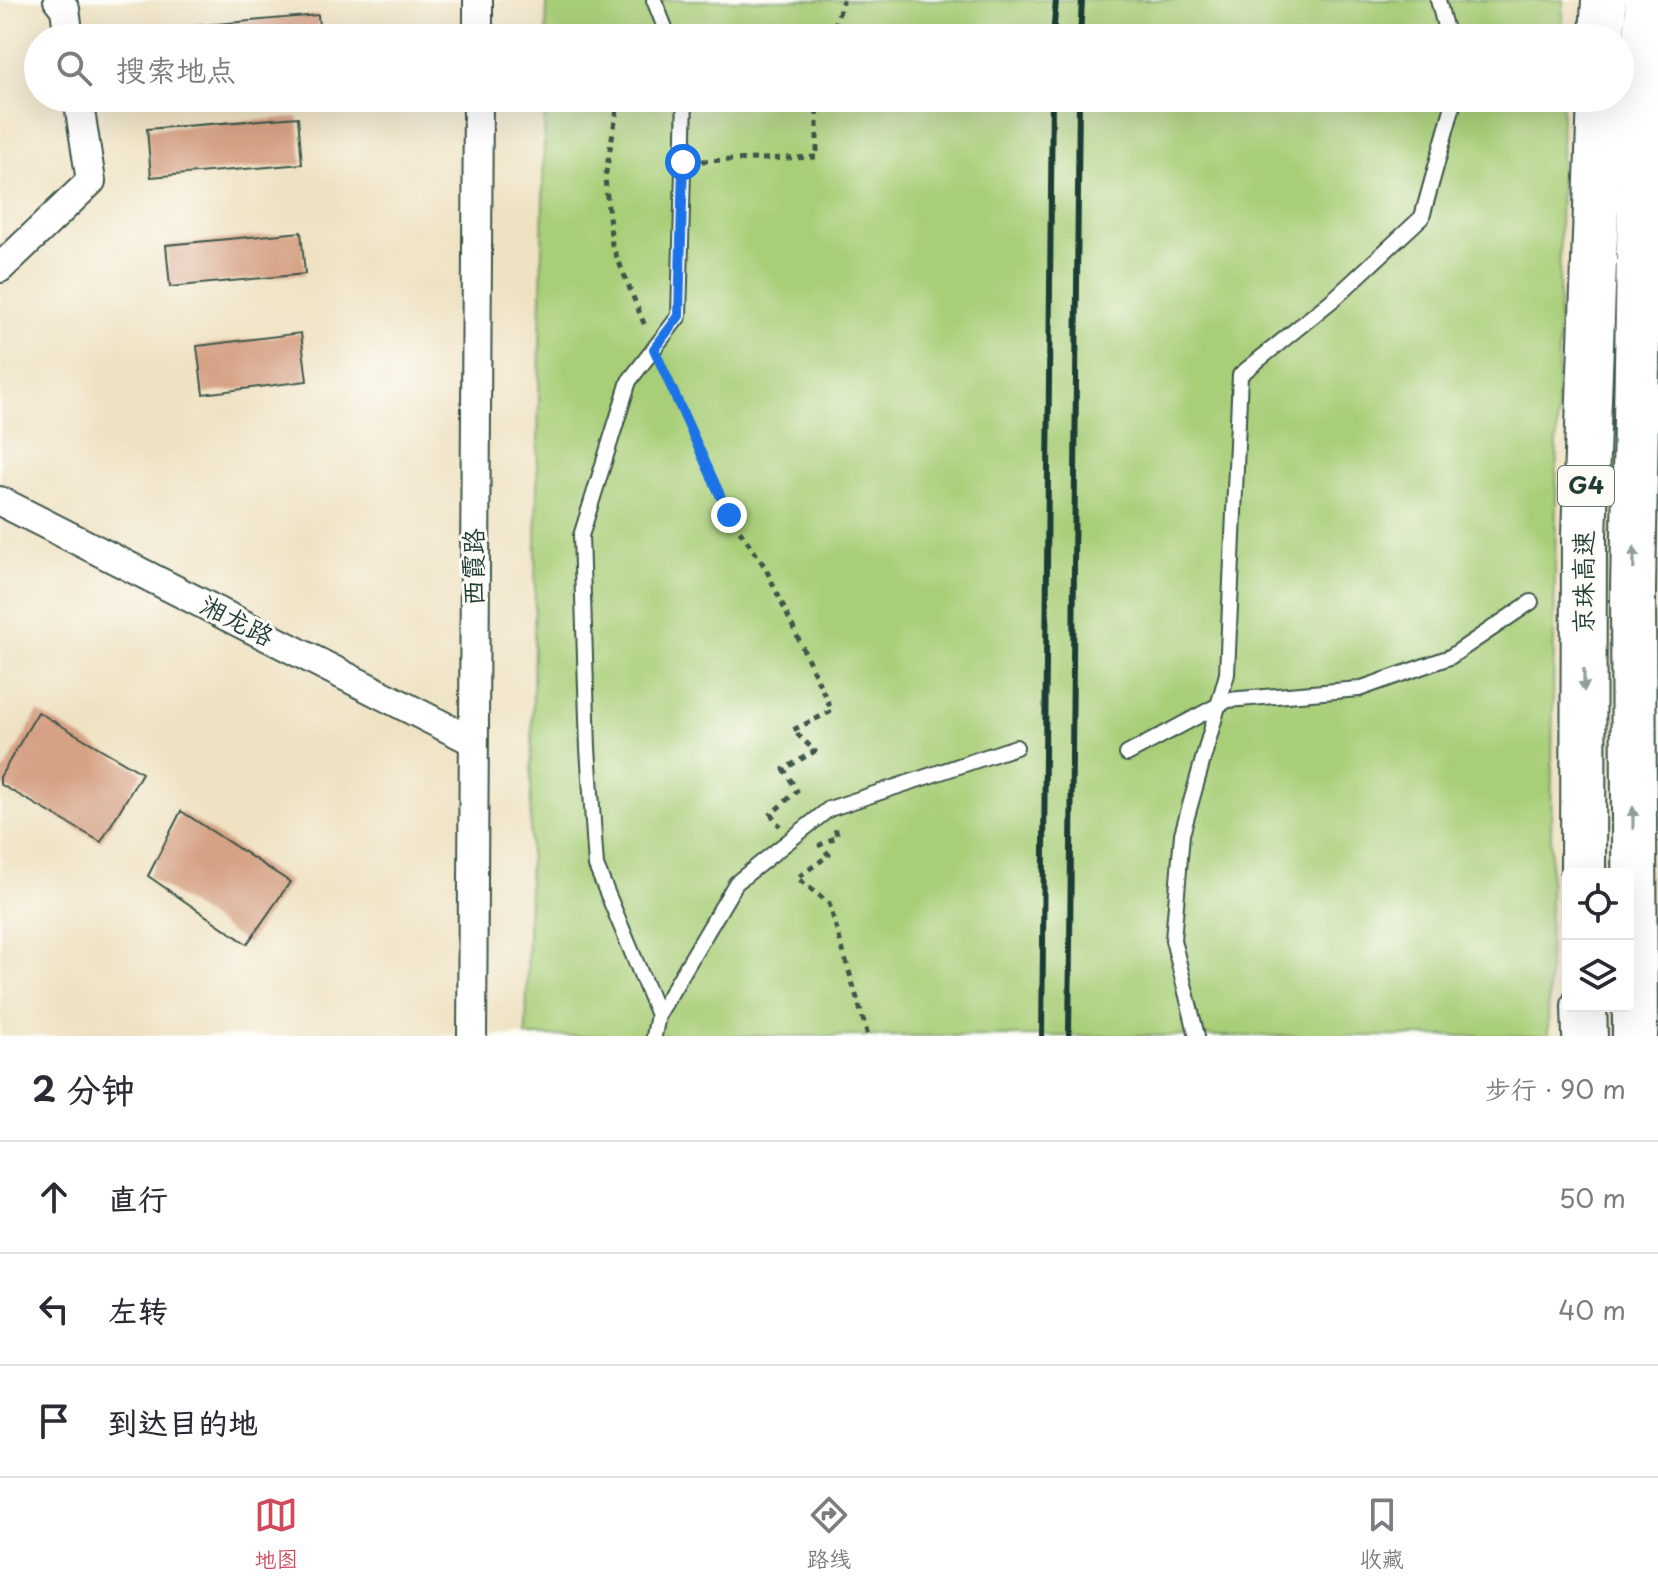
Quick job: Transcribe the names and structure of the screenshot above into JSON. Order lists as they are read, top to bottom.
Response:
{
  "streets": {
    "highway": ["G4", "京珠高速"],
    "street": ["西霞路", "湘龙路"]
  },
  "crossings": [
    ["西霞路", "湘龙路"]
  ],
  "page": {
    "search": "搜索地点",
    "heading": ["2 分钟", "步行 · 90 m"],
    "list": [
      ["直行", "50 m"],
      ["左转", "40 m"],
      "到达目的地"
    ],
    "nav": ["地图", "路线", "收藏"]
  }
}
